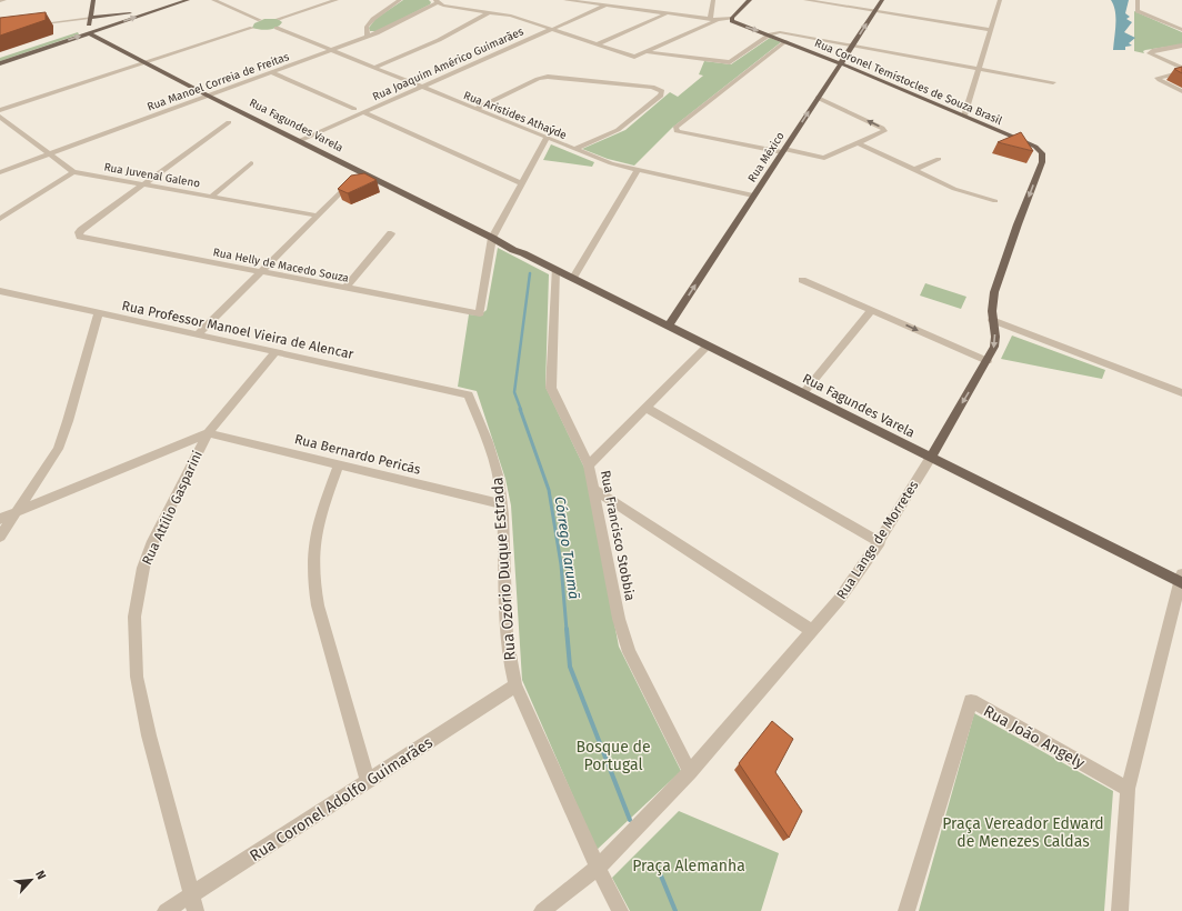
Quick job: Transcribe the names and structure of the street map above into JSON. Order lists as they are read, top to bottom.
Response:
{
  "streets": {
    "main road": [
      "Rua Coronel Temístocles de Souza Brasil",
      "Rua Fagundes Varela",
      "Rua México",
      "Rua Lange de Morretes"
    ],
    "street": [
      "Rua Joaquim Américo Guimarães",
      "Rua Manoel Correia de Freitas",
      "Rua Aristides Athaýde",
      "Rua Juvenal Galeno",
      "Rua Helly de Macedo Souza",
      "Rua Professor Manoel Vieira de Alencar",
      "Rua Bernardo Pericás",
      "Rua Attílio Gasparini",
      "Rua Francisco Stobbia",
      "Rua Ozório Duque Estrada",
      "Rua João Angely",
      "Rua Coronel Adolfo Guimarães"
    ]
  },
  "crossings": [
    ["Rua Joaquim Américo Guimarães", "Rua Aristides Athaýde"],
    ["Rua Joaquim Américo Guimarães", "Rua Fagundes Varela"],
    ["Rua Manoel Correia de Freitas", "Rua Aristides Athaýde"],
    ["Rua Manoel Correia de Freitas", "Rua Fagundes Varela"],
    ["Rua Manoel Correia de Freitas", "Rua Juvenal Galeno"],
    ["Rua Coronel Temístocles de Souza Brasil", "Rua México"],
    ["Rua Coronel Temístocles de Souza Brasil", "Rua Lange de Morretes"],
    ["Rua Aristides Athaýde", "Rua México"],
    ["Rua Fagundes Varela", "Rua México"],
    ["Rua Fagundes Varela", "Rua Helly de Macedo Souza"],
    ["Rua Fagundes Varela", "Rua Francisco Stobbia"],
    ["Rua Fagundes Varela", "Rua Lange de Morretes"],
    ["Rua Juvenal Galeno", "Rua Helly de Macedo Souza"],
    ["Rua Professor Manoel Vieira de Alencar", "Rua Attílio Gasparini"],
    ["Rua Professor Manoel Vieira de Alencar", "Rua Ozório Duque Estrada"],
    ["Rua Bernardo Pericás", "Rua Attílio Gasparini"],
    ["Rua Bernardo Pericás", "Rua Ozório Duque Estrada"],
    ["Rua Attílio Gasparini", "Rua Coronel Adolfo Guimarães"],
    ["Rua Francisco Stobbia", "Rua Lange de Morretes"],
    ["Rua Lange de Morretes", "Rua Ozório Duque Estrada"],
    ["Rua Ozório Duque Estrada", "Rua Coronel Adolfo Guimarães"]
  ],
  "one_way": ["Rua México"],
  "water": ["Córrego Tarumã"],
  "parks": ["Bosque de Portugal", "Praça Vereador Edward de Menezes Caldas", "Praça Alemanha"],
  "north": "top right"
}
